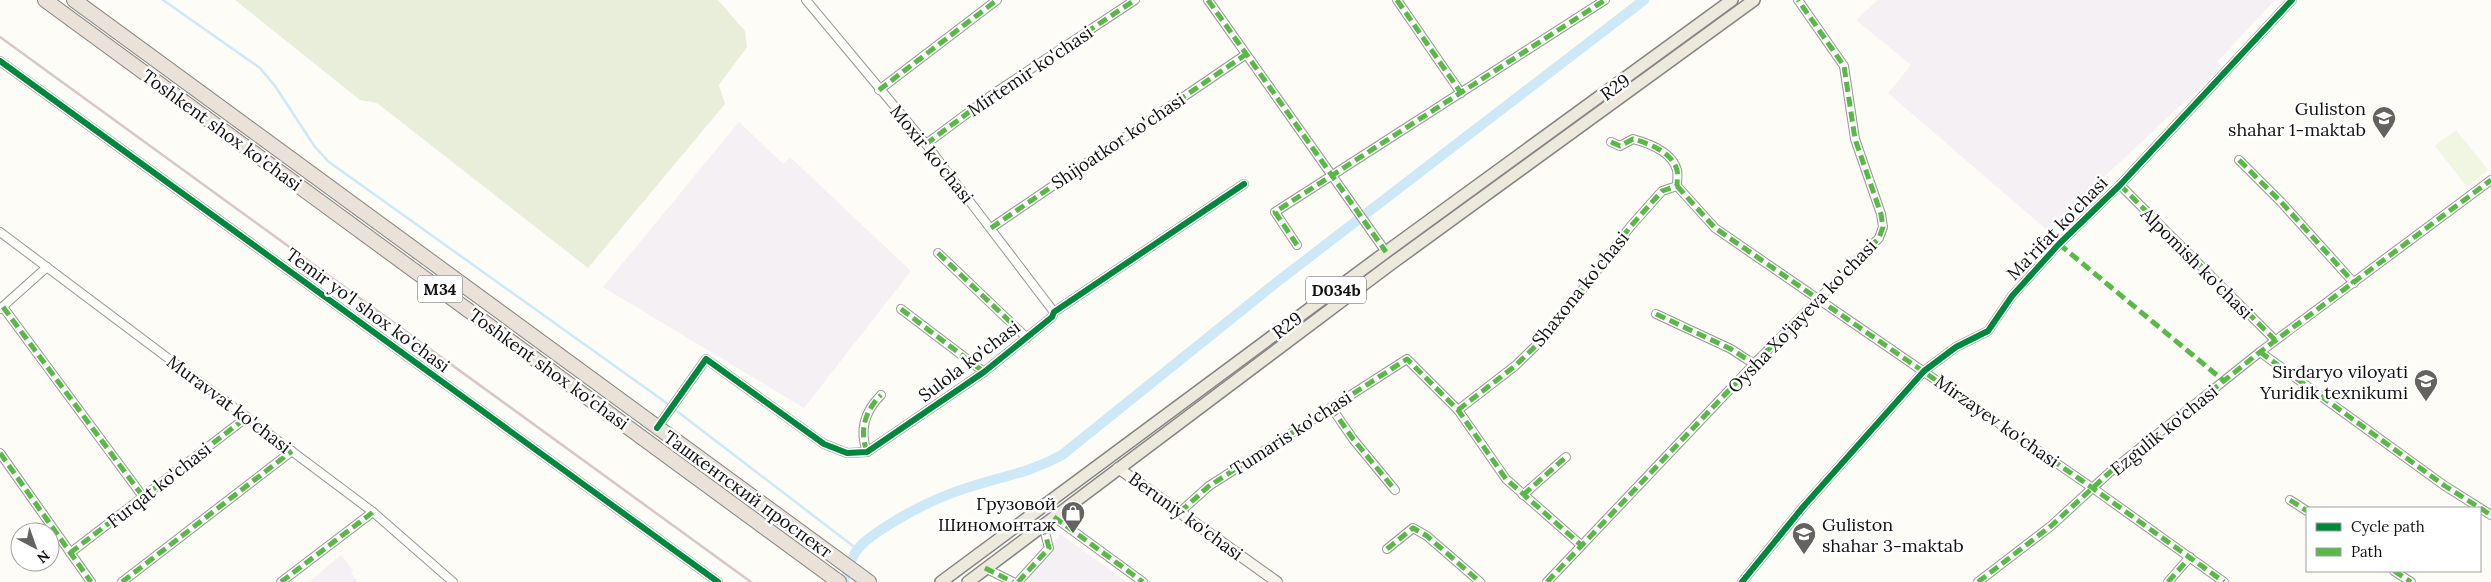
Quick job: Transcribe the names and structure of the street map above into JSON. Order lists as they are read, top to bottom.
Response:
{
  "streets": {
    "highway": ["Toshkent shox ko'chasi", "M34", "Ташкентский проспект"],
    "main road": ["R29", "D034b"],
    "street": [
      "Mirtemir ko'chasi",
      "Shijoatkor ko'chasi",
      "Moxir ko'chasi",
      "Ma'rifat ko'chasi",
      "Alpomish ko'chasi",
      "Shaxona ko'chasi",
      "Temir yo'l shox ko'chasi",
      "Oysha Xo'jayeva ko'chasi",
      "Sulola ko'chasi",
      "Muravvat ko'chasi",
      "Mirzayev ko'chasi",
      "Ezgulik ko'chasi",
      "Tumaris ko'chasi",
      "Furqat ko'chasi",
      "Beruniy ko'chasi"
    ]
  },
  "crossings": [
    ["Mirtemir ko'chasi", "Moxir ko'chasi"],
    ["R29", "Beruniy ko'chasi"],
    ["Shijoatkor ko'chasi", "Moxir ko'chasi"],
    ["Moxir ko'chasi", "Sulola ko'chasi"],
    ["Ma'rifat ko'chasi", "Alpomish ko'chasi"],
    ["Ma'rifat ko'chasi", "Mirzayev ko'chasi"],
    ["Alpomish ko'chasi", "Ezgulik ko'chasi"],
    ["Shaxona ko'chasi", "Mirzayev ko'chasi"],
    ["Shaxona ko'chasi", "Tumaris ko'chasi"],
    ["Oysha Xo'jayeva ko'chasi", "Mirzayev ko'chasi"],
    ["Muravvat ko'chasi", "Furqat ko'chasi"],
    ["Mirzayev ko'chasi", "Ezgulik ko'chasi"],
    ["Tumaris ko'chasi", "Beruniy ko'chasi"]
  ],
  "places": {
    "school or university": ["Guliston shahar 1-maktab", "Sirdaryo viloyati Yuridik texnikumi", "Guliston shahar 3-maktab"],
    "shop": ["Грузовой Шиномонтаж"]
  },
  "legend": ["Cycle path", "Path"],
  "north": "bottom right"
}
